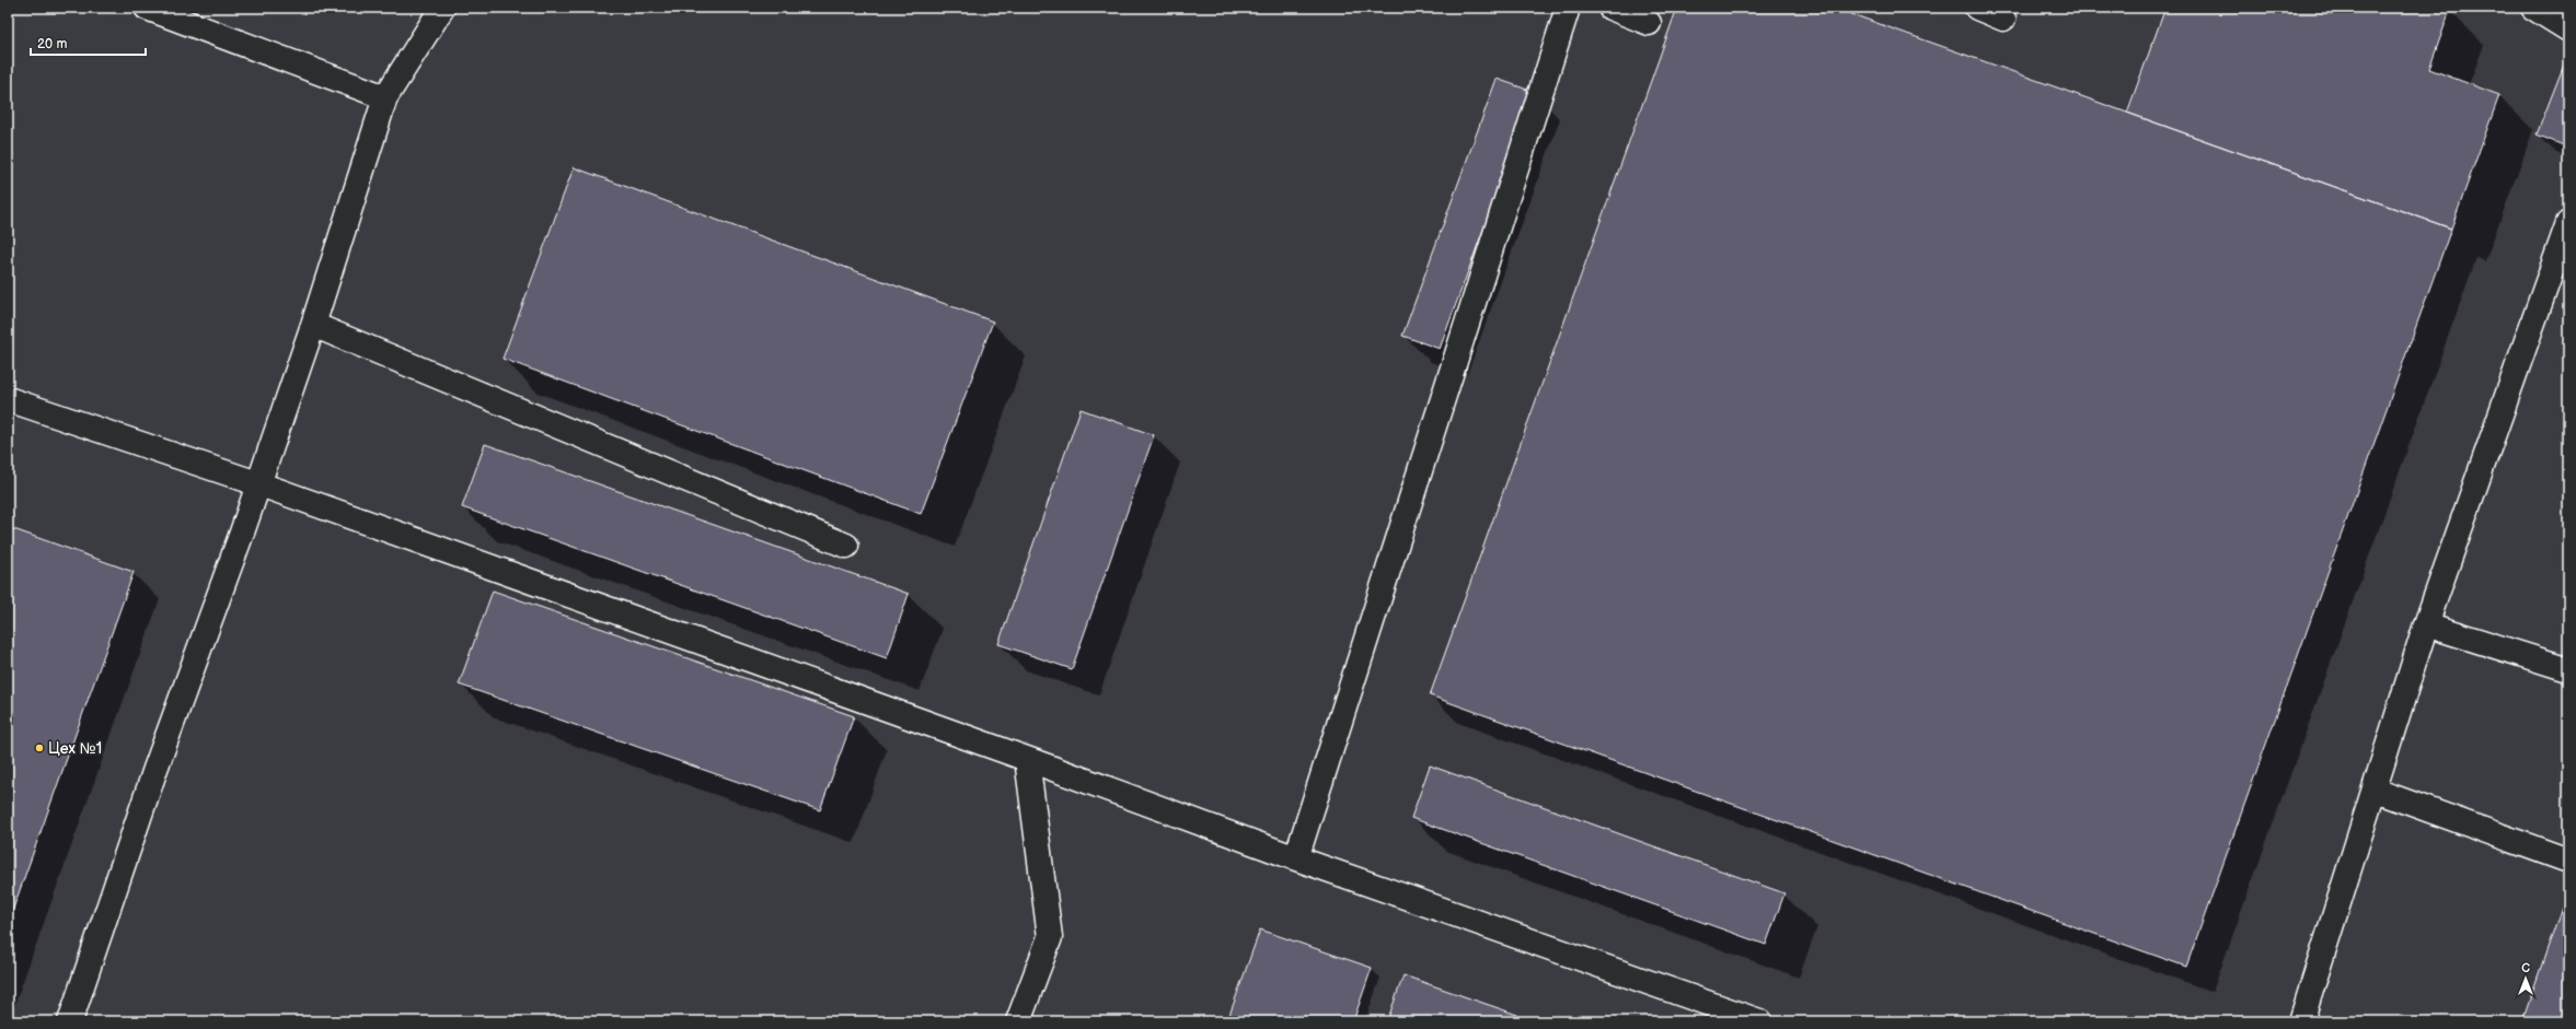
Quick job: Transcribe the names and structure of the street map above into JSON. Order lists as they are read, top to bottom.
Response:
{
  "places": ["Цех №1"],
  "scale_bar": "20 m",
  "north": "top"
}
